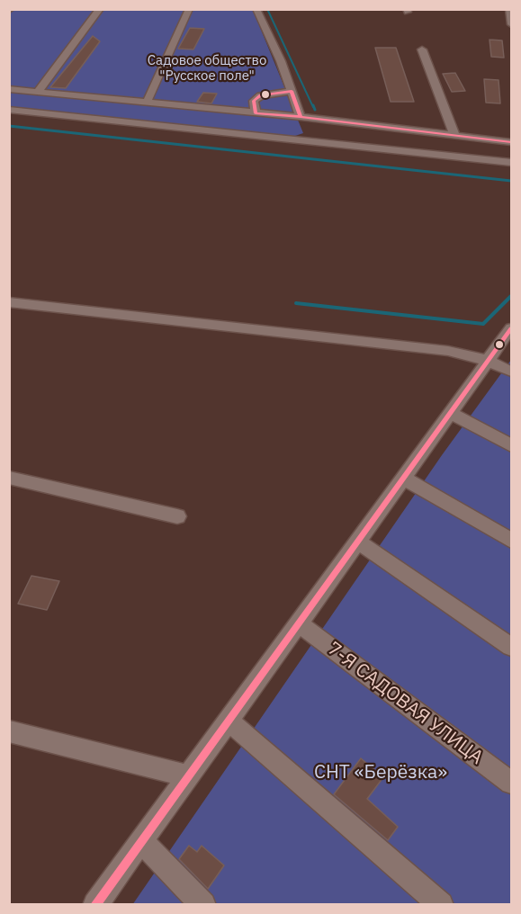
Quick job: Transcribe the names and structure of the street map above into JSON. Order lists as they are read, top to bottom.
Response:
{
  "streets": {
    "street": ["7-Я САДОВАЯ УЛИЦА"]
  },
  "parks": ["Садовое общество \"Русское поле\"", "СНТ «Берёзка»"]
}
